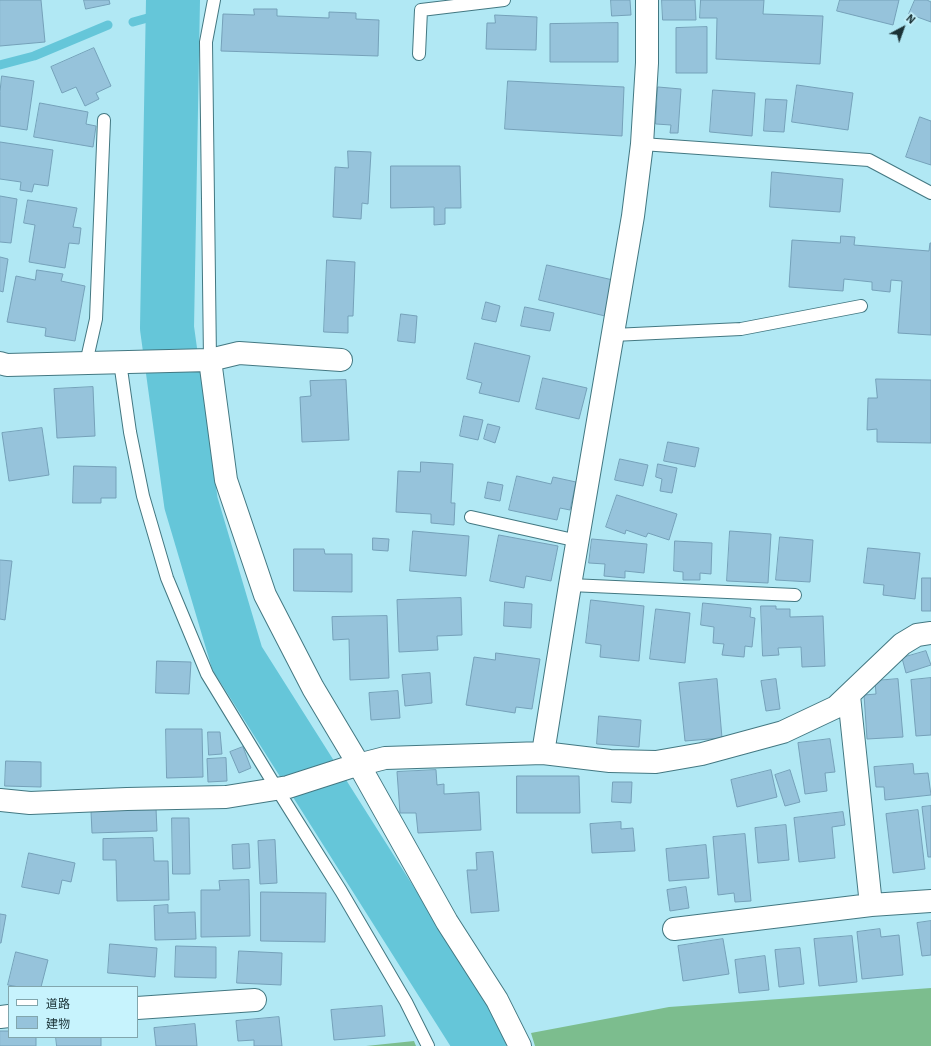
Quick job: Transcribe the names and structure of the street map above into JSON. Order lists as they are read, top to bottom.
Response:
{
  "legend": ["道路", "建物"],
  "north": "top right"
}
